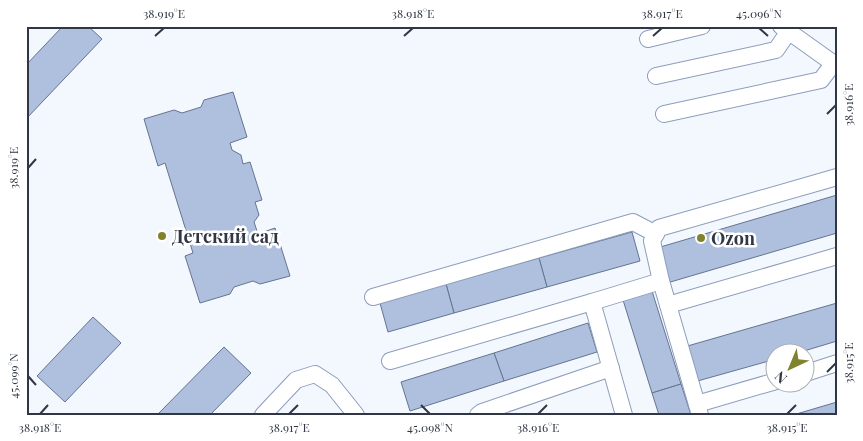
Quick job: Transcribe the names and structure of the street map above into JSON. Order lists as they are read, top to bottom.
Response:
{
  "places": ["Детский сад", "Ozon"],
  "north": "bottom left",
  "coordinates": [
    "38.919°E",
    "38.918°E",
    "38.917°E",
    "45.096°N",
    "38.916°E",
    "38.915°E",
    "45.099°N",
    "45.098°N"
  ]
}
